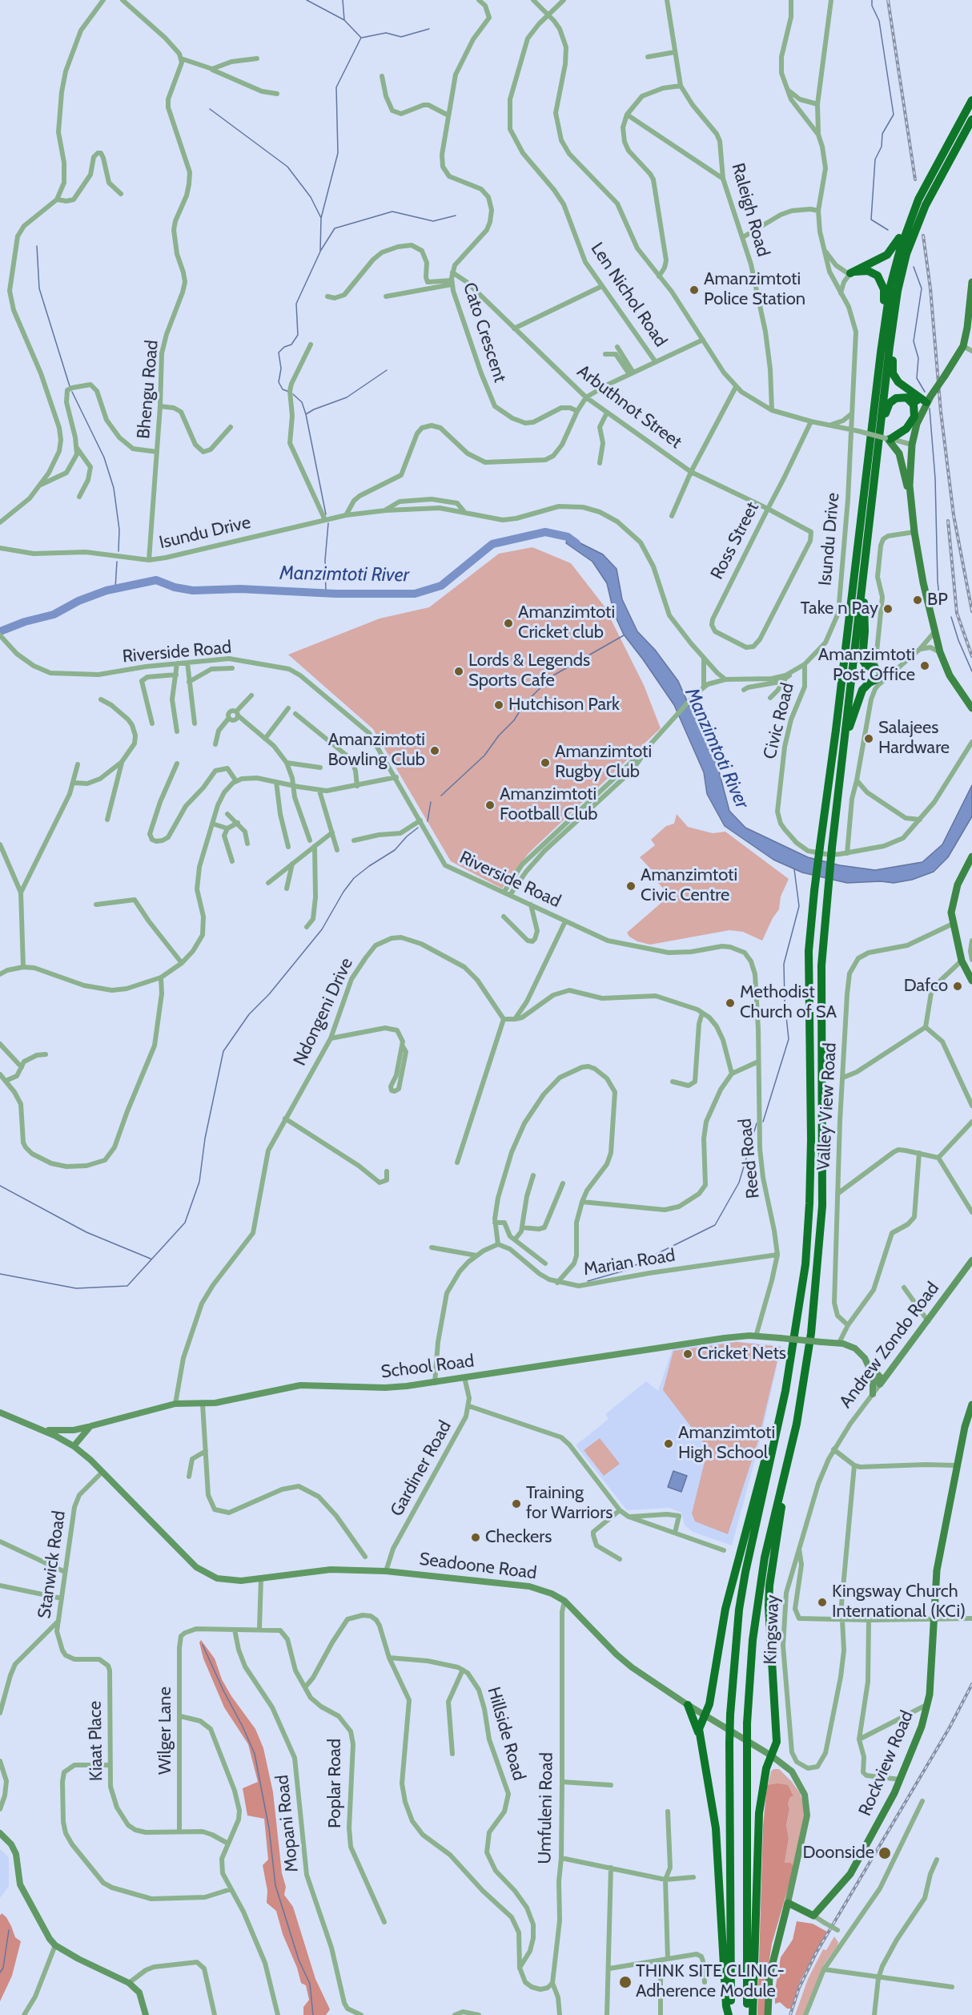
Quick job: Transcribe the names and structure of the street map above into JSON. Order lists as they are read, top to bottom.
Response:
{
  "streets": {
    "main road": ["Rockview Road"],
    "street": [
      "Raleigh Road",
      "Len Nichol Road",
      "Cato Crescent",
      "Bhengu Road",
      "Arbuthnot Street",
      "Isundu Drive",
      "Ross Street",
      "Riverside Road",
      "Civic Road",
      "Ndongeni Drive",
      "Valley View Road",
      "Reed Road",
      "Marian Road",
      "Andrew Zondo Road",
      "School Road",
      "Gardiner Road",
      "Stanwick Road",
      "Seadoone Road",
      "Kingsway",
      "Wilger Lane",
      "Hillside Road",
      "Kiaat Place",
      "Poplar Road",
      "Umfuleni Road",
      "Mopani Road"
    ]
  },
  "crossings": [
    ["Cato Crescent", "Arbuthnot Street"],
    ["Bhengu Road", "Isundu Drive"],
    ["Arbuthnot Street", "Ross Street"],
    ["Isundu Drive", "Civic Road"],
    ["Riverside Road", "Reed Road"],
    ["Ndongeni Drive", "School Road"],
    ["Reed Road", "Marian Road"],
    ["Reed Road", "School Road"],
    ["Andrew Zondo Road", "School Road"],
    ["Andrew Zondo Road", "Kingsway"],
    ["School Road", "Gardiner Road"],
    ["Gardiner Road", "Seadoone Road"],
    ["Stanwick Road", "Seadoone Road"],
    ["Stanwick Road", "Kiaat Place"],
    ["Seadoone Road", "Umfuleni Road"],
    ["Wilger Lane", "Kiaat Place"],
    ["Wilger Lane", "Mopani Road"]
  ],
  "water": ["Manzimtoti River"],
  "places": [
    "Amanzimtoti Police Station",
    "BP",
    "Take n Pay",
    "Amanzimtoti Cricket club",
    "Amanzimtoti Post Office",
    "Lords & Legends Sports Cafe",
    "Hutchison Park",
    "Salajees Hardware",
    "Amanzimtoti Bowling Club",
    "Amanzimtoti Rugby Club",
    "Amanzimtoti Football Club",
    "Amanzimtoti Civic Centre",
    "Dafco",
    "Methodist Church of SA",
    "Cricket Nets",
    "Amanzimtoti High School",
    "Training for Warriors",
    "Checkers",
    "Kingsway Church International (KCi)",
    "Doonside",
    "THINK SITE CLINIC- Adherence Module"
  ]
}
